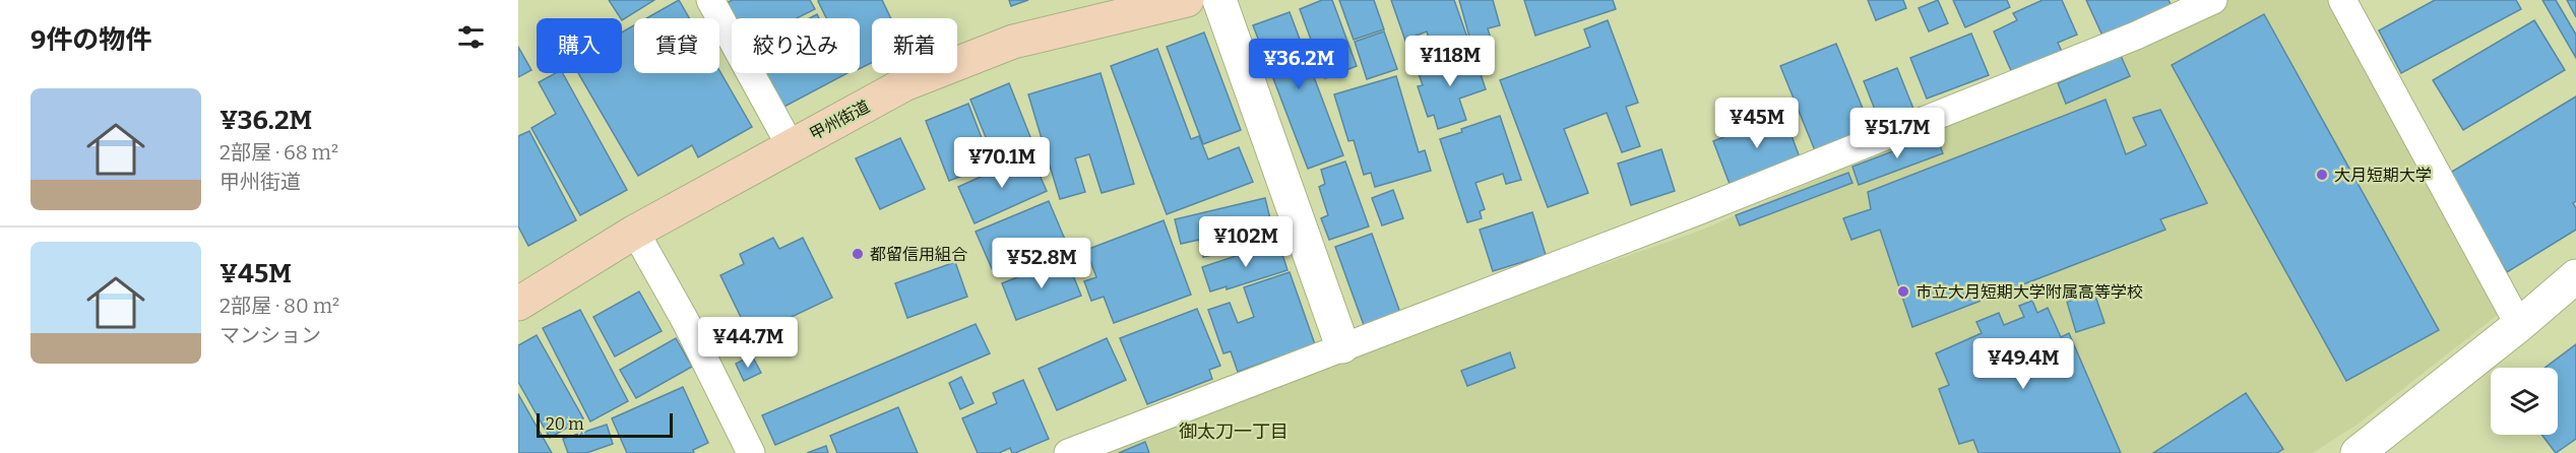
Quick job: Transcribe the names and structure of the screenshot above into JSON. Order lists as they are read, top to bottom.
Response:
{
  "streets": {
    "street": ["甲州街道"]
  },
  "districts": ["御太刀一丁目"],
  "places": ["大月短期大学", "都留信用組合", "市立大月短期大学附属高等学校"],
  "scale_bar": "20 m",
  "page": {
    "heading": "9件の物件",
    "chip": [
      "購入",
      "賃貸",
      "絞り込み",
      "新着"
    ],
    "price": [
      "¥118M",
      "¥36.2M",
      "¥45M",
      "¥51.7M",
      "¥70.1M",
      "¥102M",
      "¥52.8M",
      "¥44.7M",
      "¥49.4M"
    ],
    "list": [
      {
        "name": "¥36.2M",
        "note": "2部屋 · 68 m² · 甲州街道"
      },
      {
        "name": "¥45M",
        "note": "2部屋 · 80 m² · マンション"
      }
    ],
    "scale": "20 m"
  }
}
